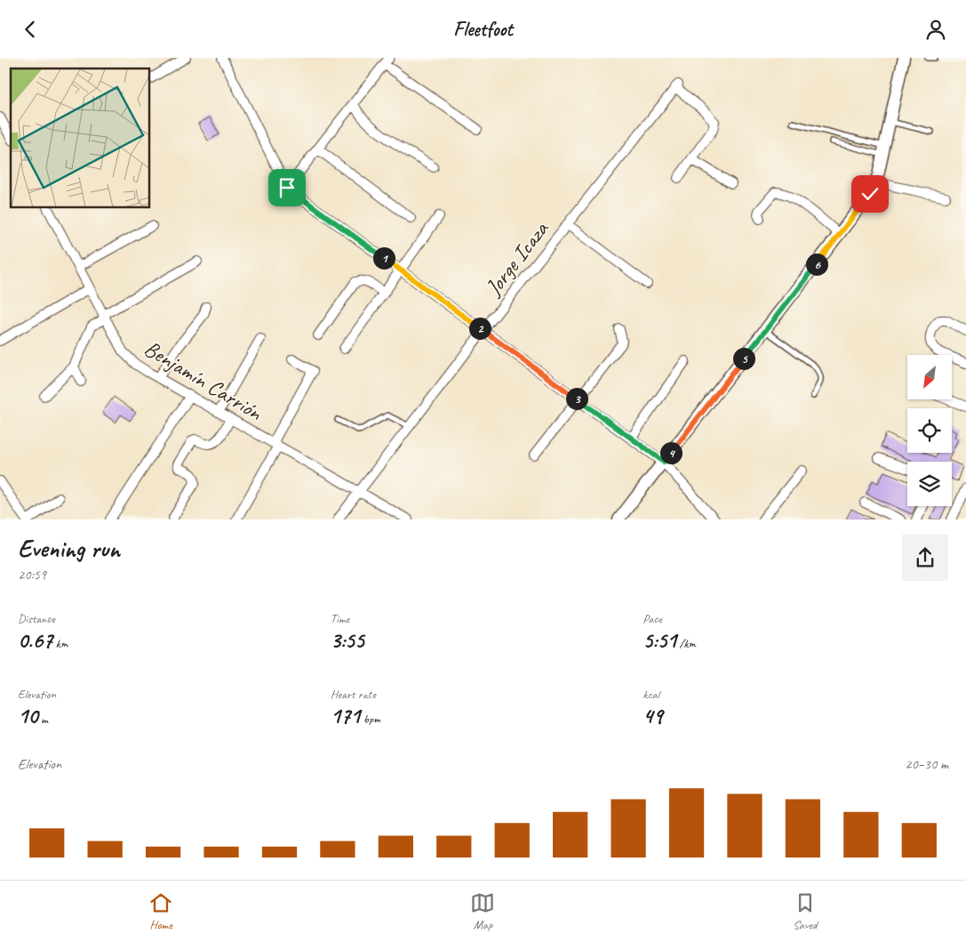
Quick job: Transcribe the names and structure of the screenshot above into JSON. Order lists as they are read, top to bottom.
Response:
{
  "streets": {
    "street": ["Jorge Icaza", "Benjamín Carrión"]
  },
  "crossings": [
    ["Jorge Icaza", "Benjamín Carrión"]
  ],
  "north": "bottom left",
  "page": {
    "header": "Fleetfoot",
    "pins": [
      "1",
      "6",
      "2",
      "5",
      "3",
      "4"
    ],
    "heading": ["Evening run", "20:59"],
    "stats": [
      ["Distance", "0.67 km"],
      ["Time", "3:55"],
      ["Pace", "5:51 /km"],
      ["Elevation", "10 m"],
      ["Heart rate", "171 bpm"],
      ["kcal", "49"]
    ],
    "chart": ["Elevation", "20–30 m"],
    "tabs": ["Home", "Map", "Saved"]
  }
}
